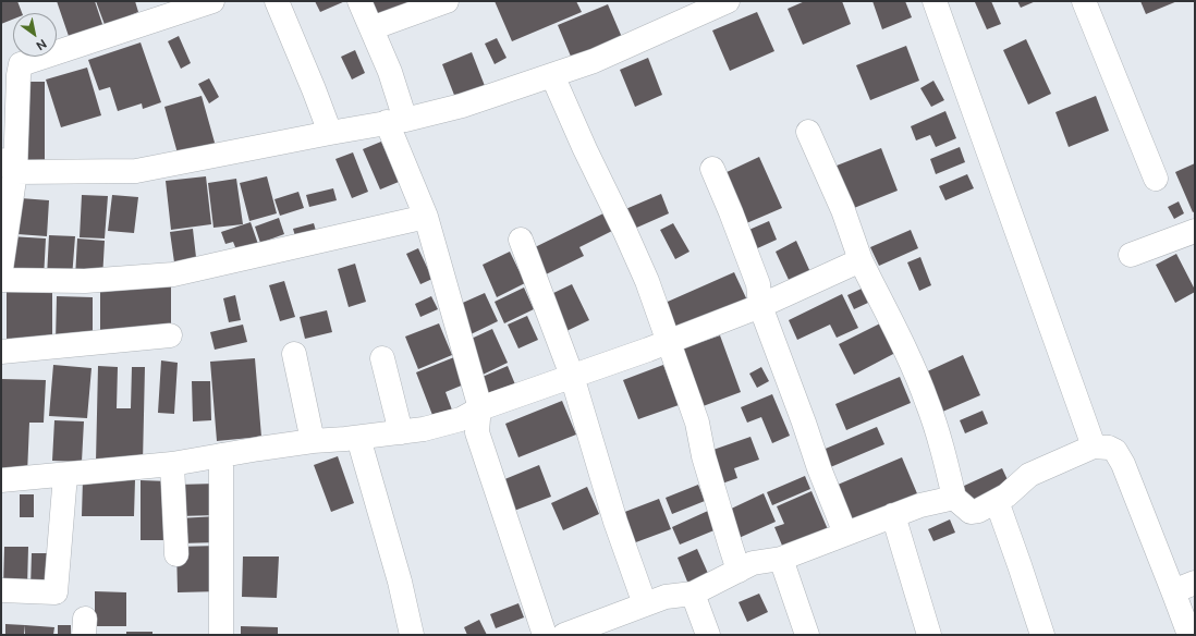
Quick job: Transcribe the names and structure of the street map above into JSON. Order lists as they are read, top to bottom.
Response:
{
  "north": "bottom right"
}
